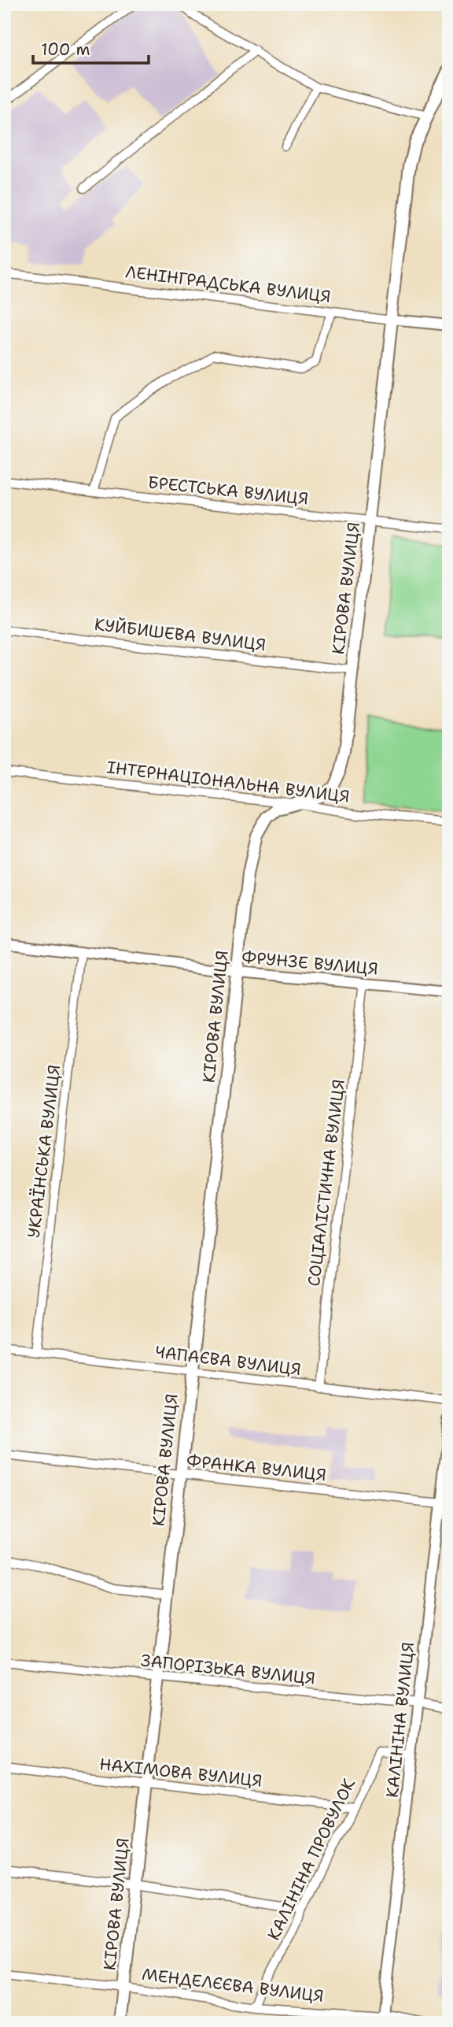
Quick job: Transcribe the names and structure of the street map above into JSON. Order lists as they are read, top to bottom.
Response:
{
  "streets": {
    "main road": ["КІРОВА ВУЛИЦЯ"],
    "street": [
      "ЛЕНІНГРАДСЬКА ВУЛИЦЯ",
      "БРЕСТСЬКА ВУЛИЦЯ",
      "КУЙБИШЕВА ВУЛИЦЯ",
      "ІНТЕРНАЦІОНАЛЬНА ВУЛИЦЯ",
      "ФРУНЗЕ ВУЛИЦЯ",
      "УКРАЇНСЬКА ВУЛИЦЯ",
      "СОЦІАЛІСТИЧНА ВУЛИЦЯ",
      "ЧАПАЄВА ВУЛИЦЯ",
      "ФРАНКА ВУЛИЦЯ",
      "ЗАПОРІЗЬКА ВУЛИЦЯ",
      "КАЛІНІНА ВУЛИЦЯ",
      "НАХІМОВА ВУЛИЦЯ",
      "КАЛІНІНА ПРОВУЛОК",
      "МЕНДЕЛЄЄВА ВУЛИЦЯ"
    ]
  },
  "crossings": [
    ["ЛЕНІНГРАДСЬКА ВУЛИЦЯ", "КІРОВА ВУЛИЦЯ"],
    ["БРЕСТСЬКА ВУЛИЦЯ", "КІРОВА ВУЛИЦЯ"],
    ["КІРОВА ВУЛИЦЯ", "КУЙБИШЕВА ВУЛИЦЯ"],
    ["КІРОВА ВУЛИЦЯ", "ІНТЕРНАЦІОНАЛЬНА ВУЛИЦЯ"],
    ["КІРОВА ВУЛИЦЯ", "ФРУНЗЕ ВУЛИЦЯ"],
    ["КІРОВА ВУЛИЦЯ", "ЧАПАЄВА ВУЛИЦЯ"],
    ["КІРОВА ВУЛИЦЯ", "ФРАНКА ВУЛИЦЯ"],
    ["КІРОВА ВУЛИЦЯ", "ЗАПОРІЗЬКА ВУЛИЦЯ"],
    ["КІРОВА ВУЛИЦЯ", "НАХІМОВА ВУЛИЦЯ"],
    ["КІРОВА ВУЛИЦЯ", "МЕНДЕЛЄЄВА ВУЛИЦЯ"],
    ["ФРУНЗЕ ВУЛИЦЯ", "УКРАЇНСЬКА ВУЛИЦЯ"],
    ["ФРУНЗЕ ВУЛИЦЯ", "СОЦІАЛІСТИЧНА ВУЛИЦЯ"],
    ["УКРАЇНСЬКА ВУЛИЦЯ", "ЧАПАЄВА ВУЛИЦЯ"],
    ["СОЦІАЛІСТИЧНА ВУЛИЦЯ", "ЧАПАЄВА ВУЛИЦЯ"],
    ["ФРАНКА ВУЛИЦЯ", "КАЛІНІНА ВУЛИЦЯ"],
    ["ЗАПОРІЗЬКА ВУЛИЦЯ", "КАЛІНІНА ВУЛИЦЯ"],
    ["КАЛІНІНА ВУЛИЦЯ", "КАЛІНІНА ПРОВУЛОК"],
    ["КАЛІНІНА ВУЛИЦЯ", "МЕНДЕЛЄЄВА ВУЛИЦЯ"],
    ["НАХІМОВА ВУЛИЦЯ", "КАЛІНІНА ПРОВУЛОК"],
    ["КАЛІНІНА ПРОВУЛОК", "МЕНДЕЛЄЄВА ВУЛИЦЯ"]
  ],
  "scale_bar": "100 m"
}
